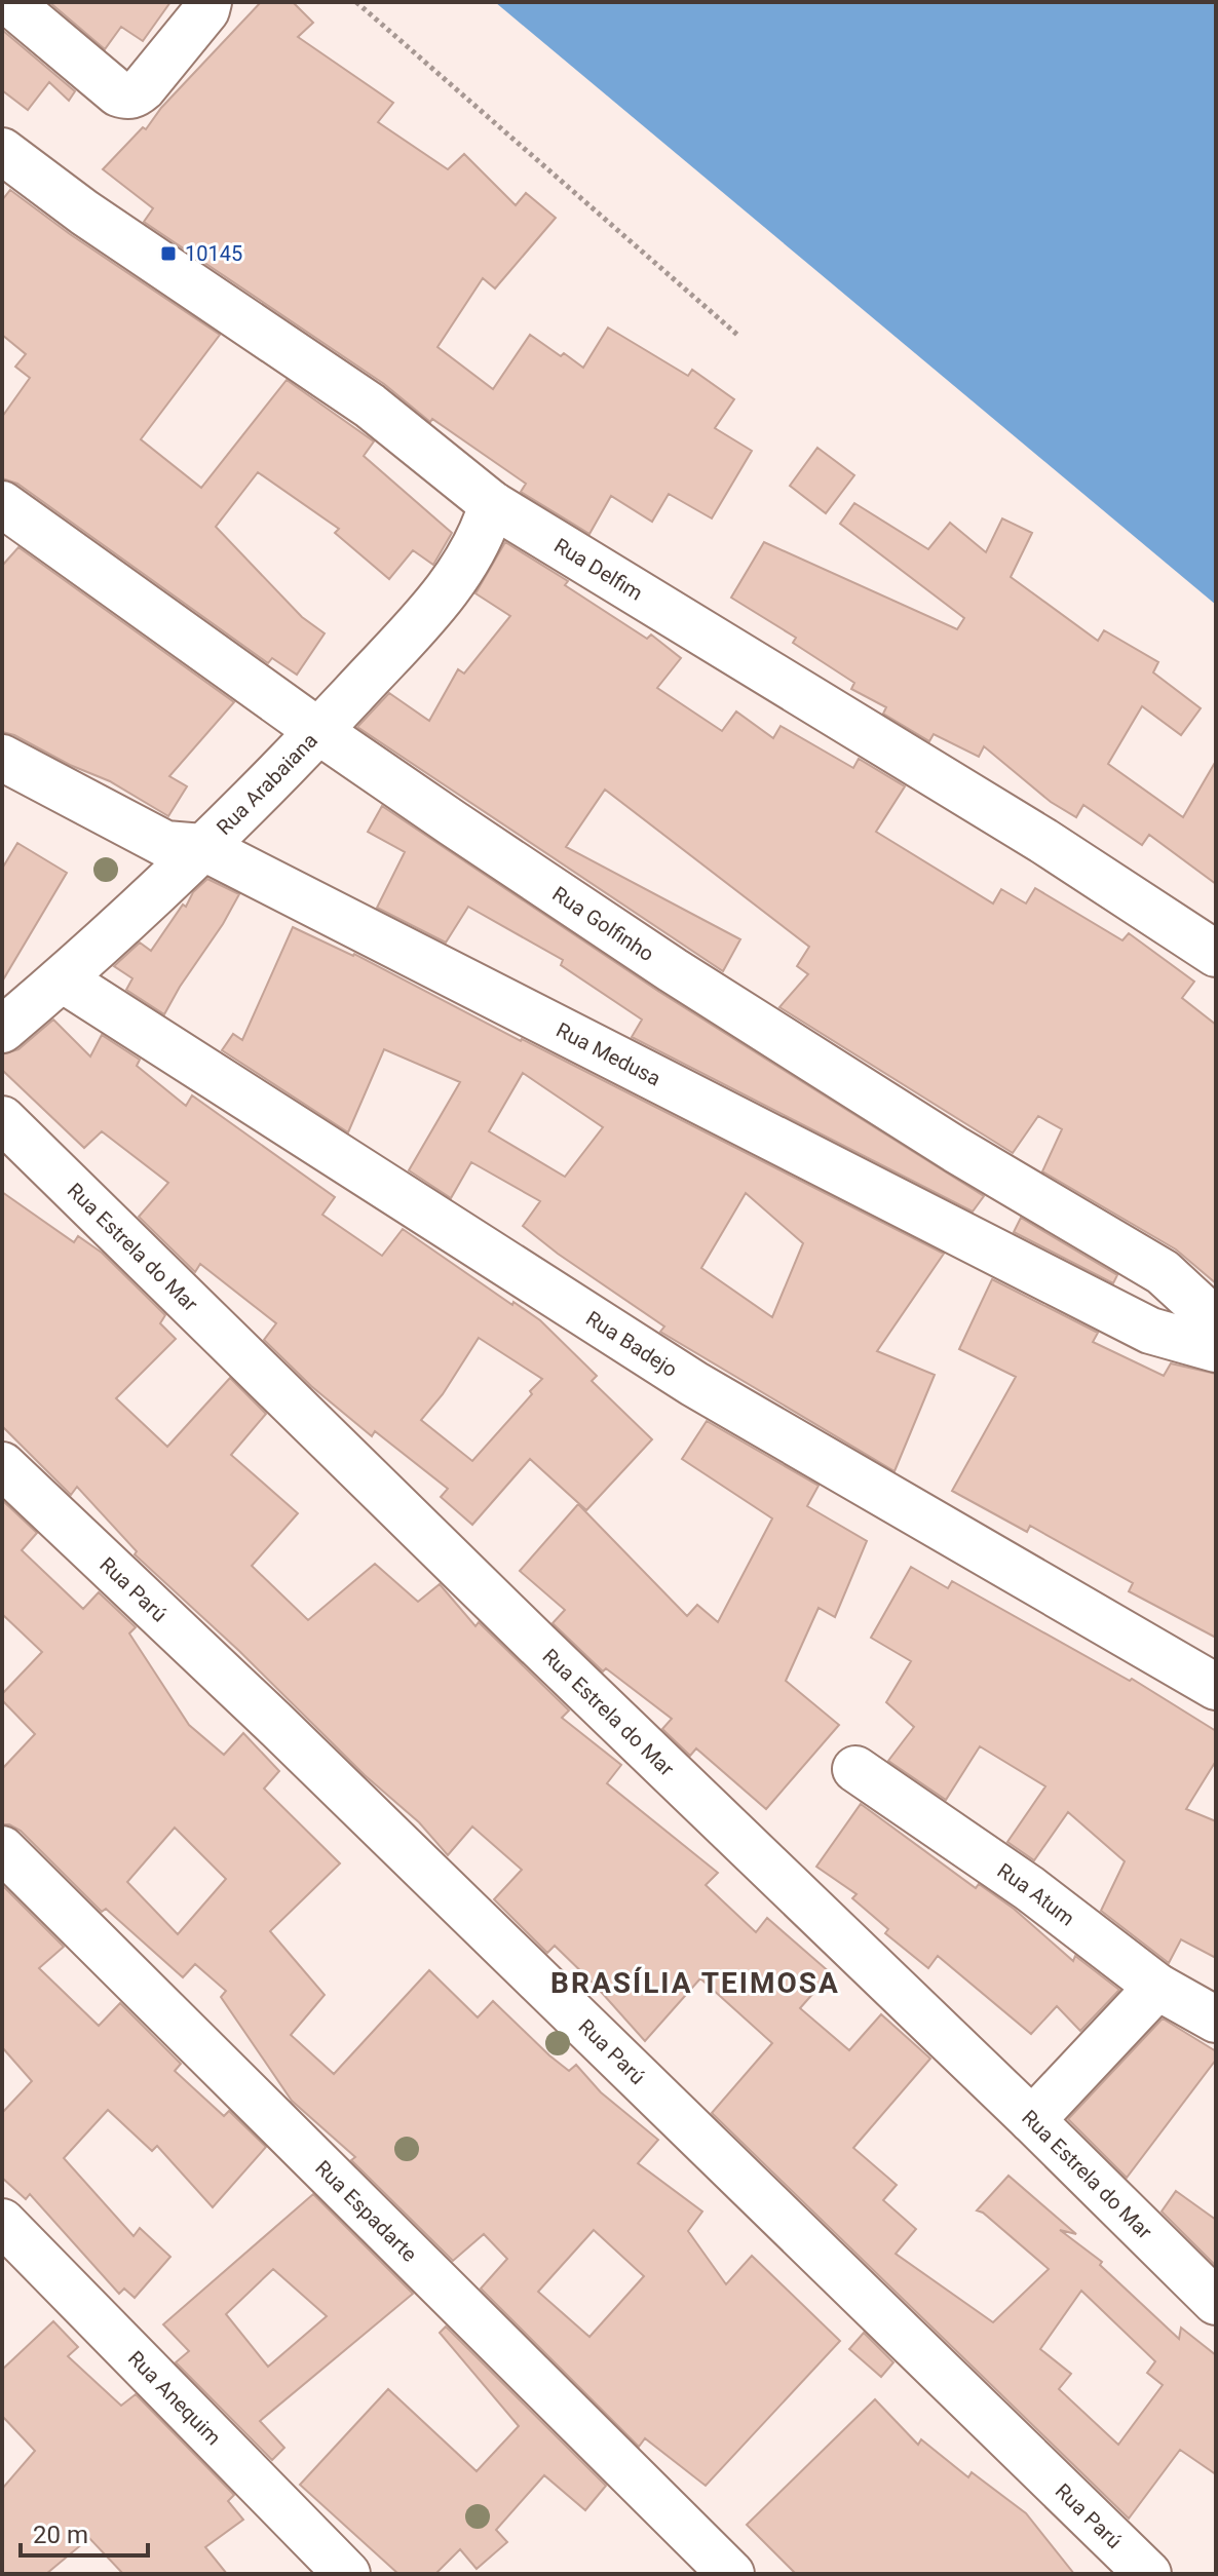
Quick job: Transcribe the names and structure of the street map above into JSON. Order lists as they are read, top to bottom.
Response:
{
  "streets": {
    "street": [
      "Rua Delfim",
      "Rua Arabaiana",
      "Rua Golfinho",
      "Rua Medusa",
      "Rua Estrela do Mar",
      "Rua Badejo",
      "Rua Parú",
      "Rua Atum",
      "Rua Espadarte",
      "Rua Anequim"
    ]
  },
  "crossings": [
    ["Rua Delfim", "Rua Arabaiana"],
    ["Rua Arabaiana", "Rua Golfinho"],
    ["Rua Arabaiana", "Rua Medusa"],
    ["Rua Arabaiana", "Rua Badejo"]
  ],
  "districts": ["BRASÍLIA TEIMOSA"],
  "places": {
    "transit": ["10145"]
  },
  "scale_bar": "20 m"
}
